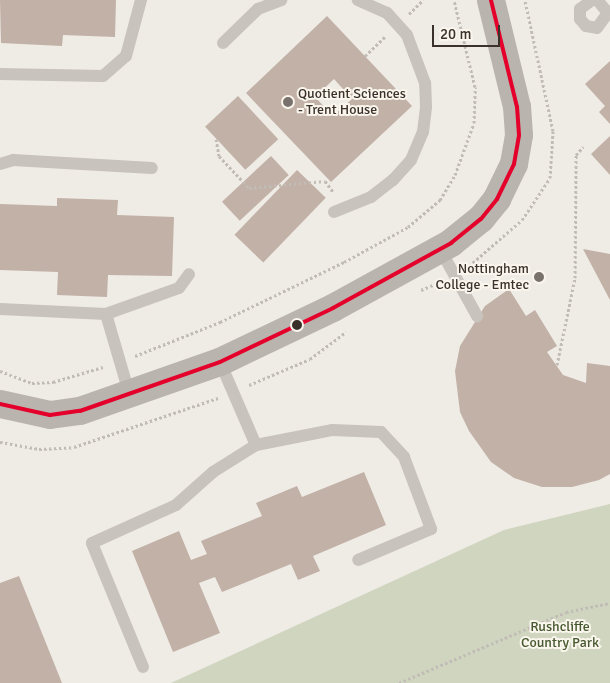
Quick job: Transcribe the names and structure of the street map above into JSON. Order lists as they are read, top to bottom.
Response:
{
  "parks": ["Rushcliffe Country Park"],
  "places": ["Quotient Sciences - Trent House", "Nottingham College - Emtec"],
  "scale_bar": "20 m"
}
